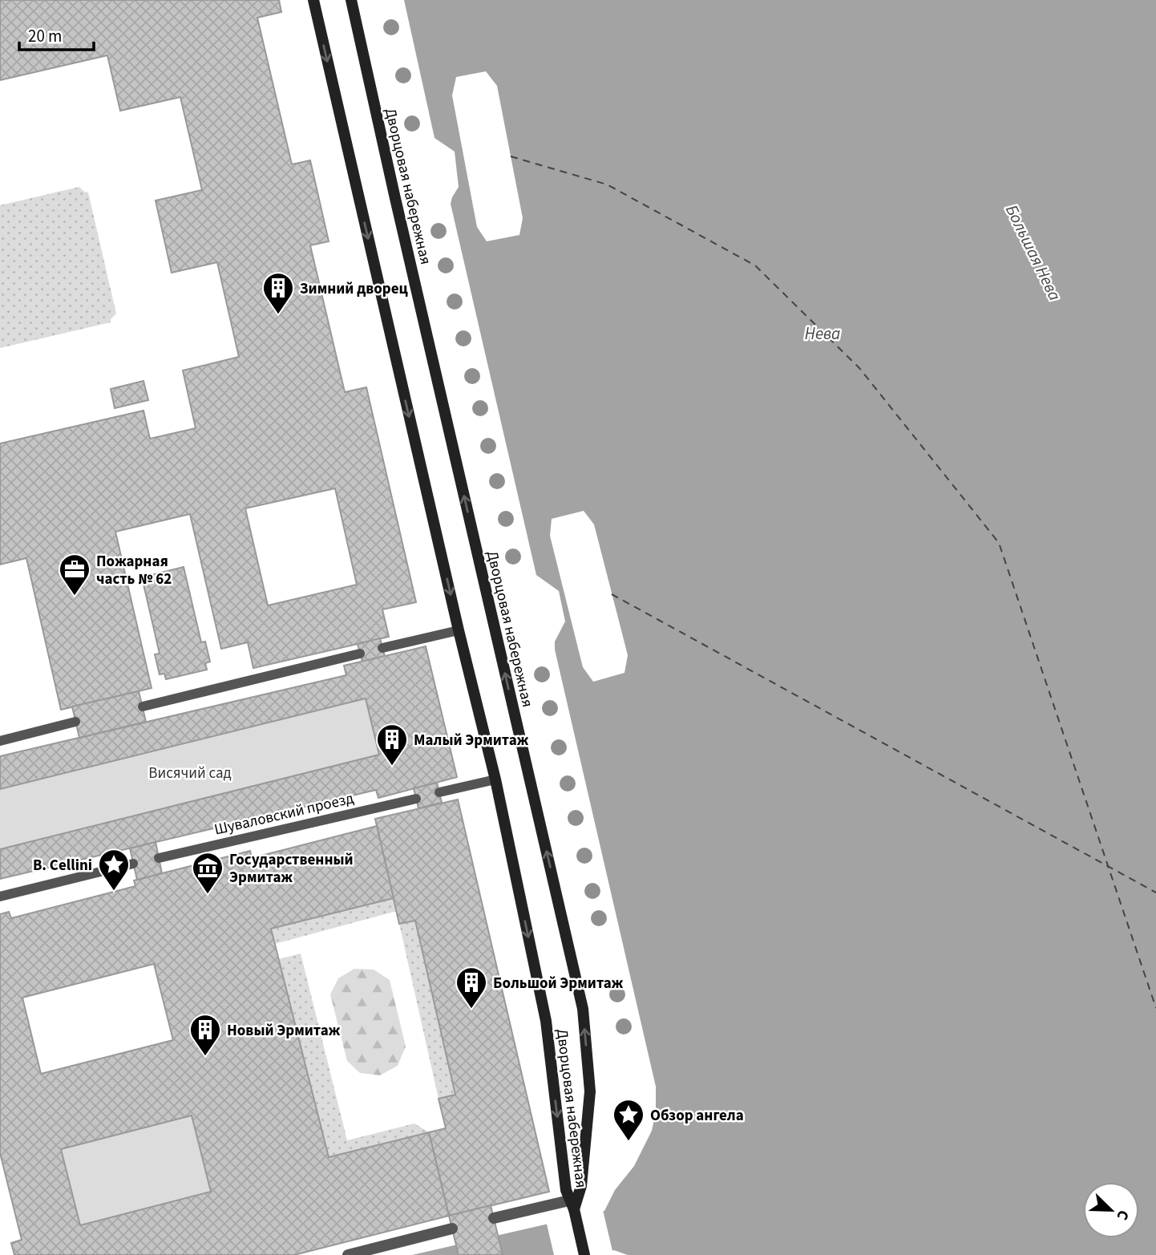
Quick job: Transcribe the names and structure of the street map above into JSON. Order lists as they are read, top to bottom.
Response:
{
  "streets": {
    "main road": ["Дворцовая набережная"],
    "lane": ["Шуваловский проезд"]
  },
  "water": ["Большая Нева", "Нева"],
  "parks": ["Висячий сад"],
  "places": {
    "building": [
      "Зимний дворец",
      "Малый Эрмитаж",
      "Большой Эрмитаж",
      "Новый Эрмитаж"
    ],
    "office": ["Пожарная часть № 62"],
    "place": ["B. Cellini", "Обзор ангела"],
    "museum": ["Государственный Эрмитаж"]
  },
  "scale_bar": "20 m",
  "north": "bottom right"
}
